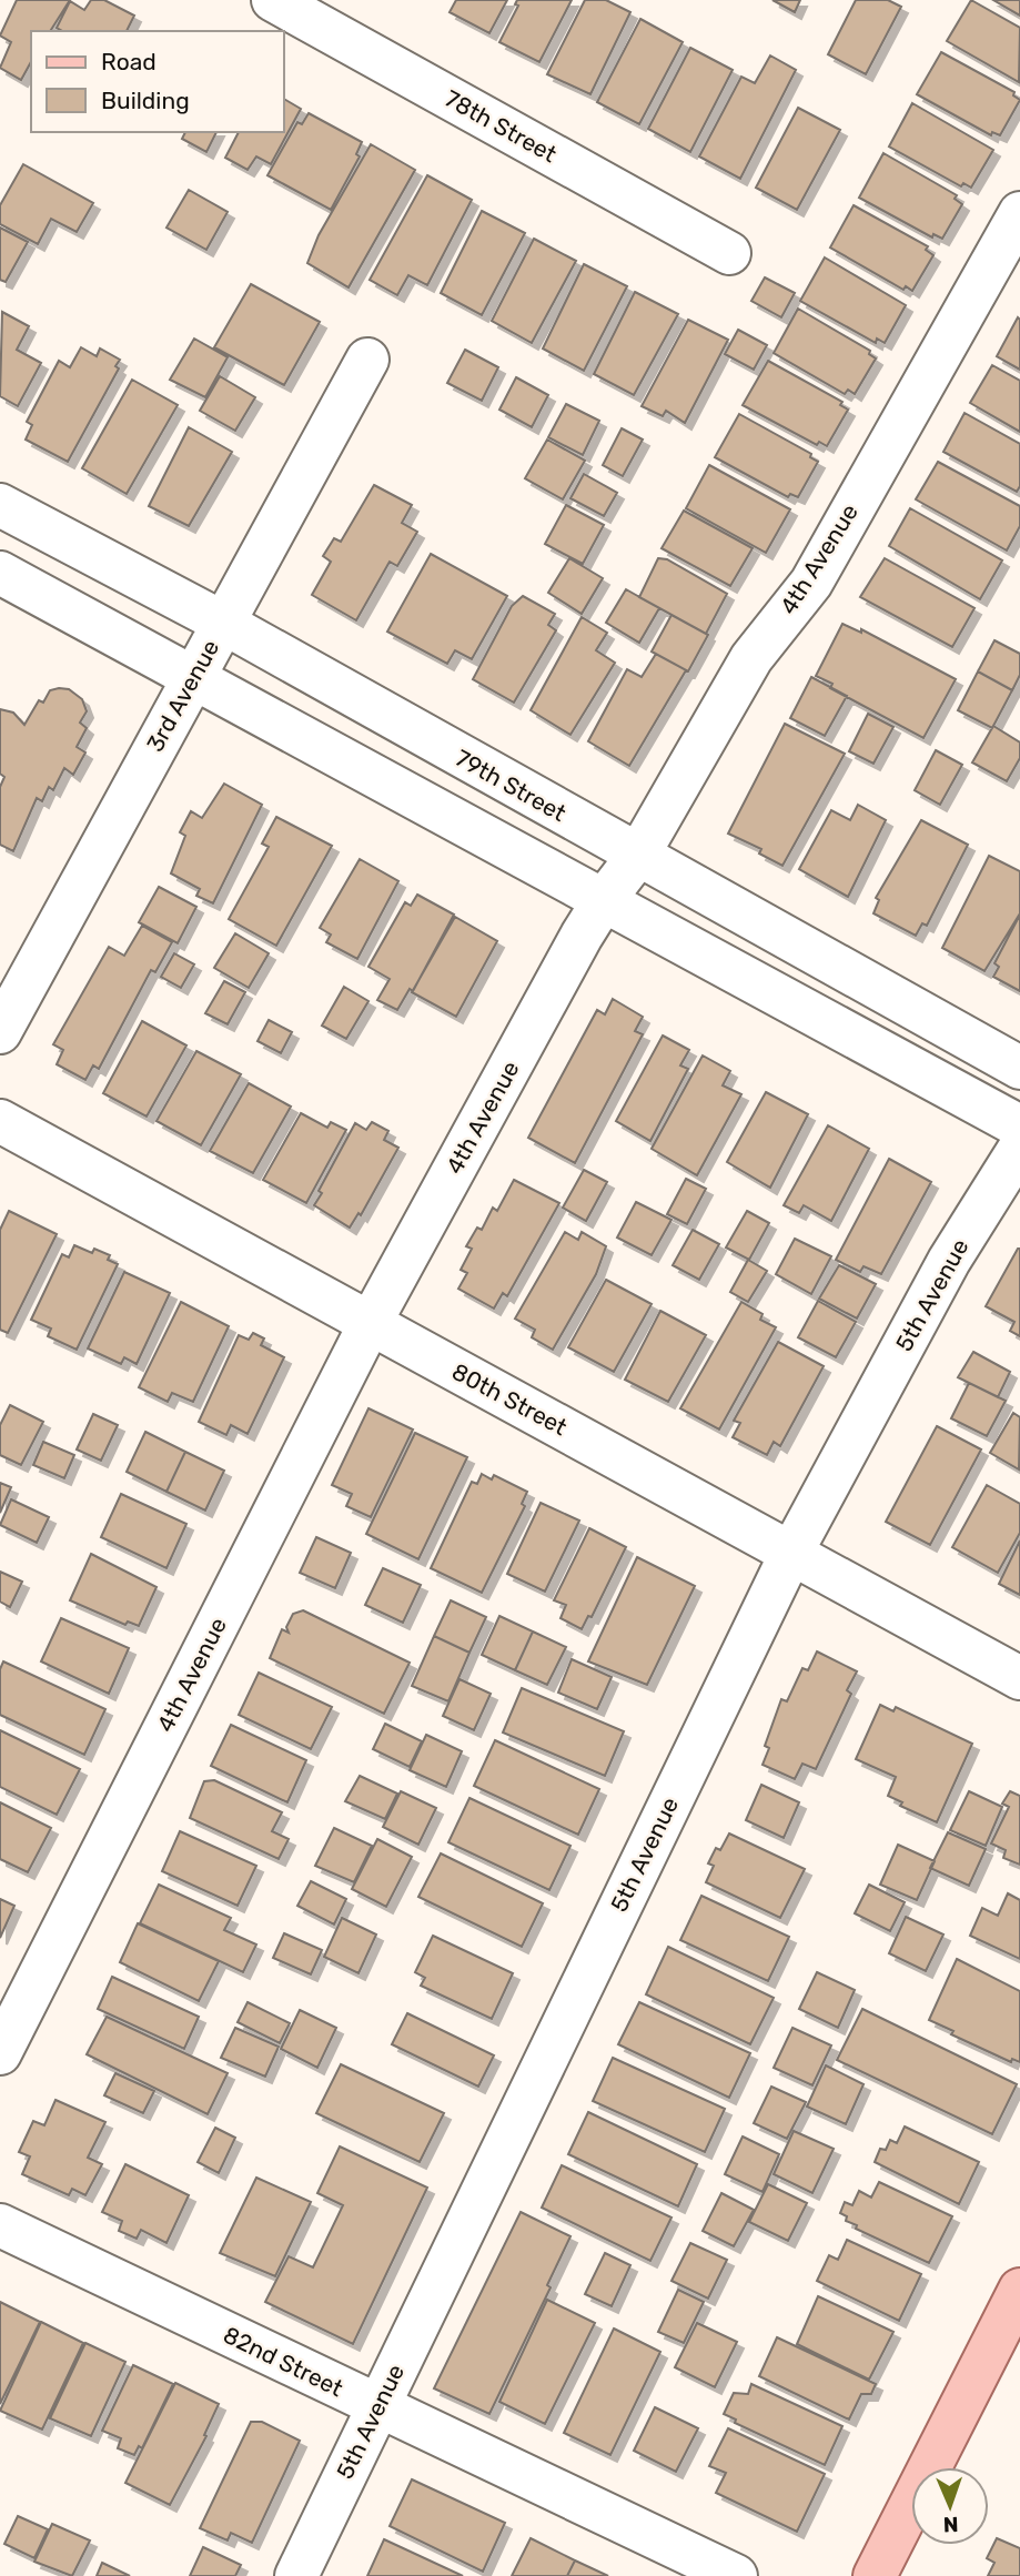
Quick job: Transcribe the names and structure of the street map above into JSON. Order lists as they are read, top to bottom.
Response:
{
  "streets": {
    "street": [
      "78th Street",
      "4th Avenue",
      "3rd Avenue",
      "79th Street",
      "5th Avenue",
      "80th Street",
      "82nd Street"
    ]
  },
  "crossings": [
    ["4th Avenue", "79th Street"],
    ["4th Avenue", "80th Street"],
    ["3rd Avenue", "79th Street"],
    ["5th Avenue", "80th Street"],
    ["5th Avenue", "82nd Street"]
  ],
  "legend": ["Road", "Building"],
  "north": "bottom"
}
